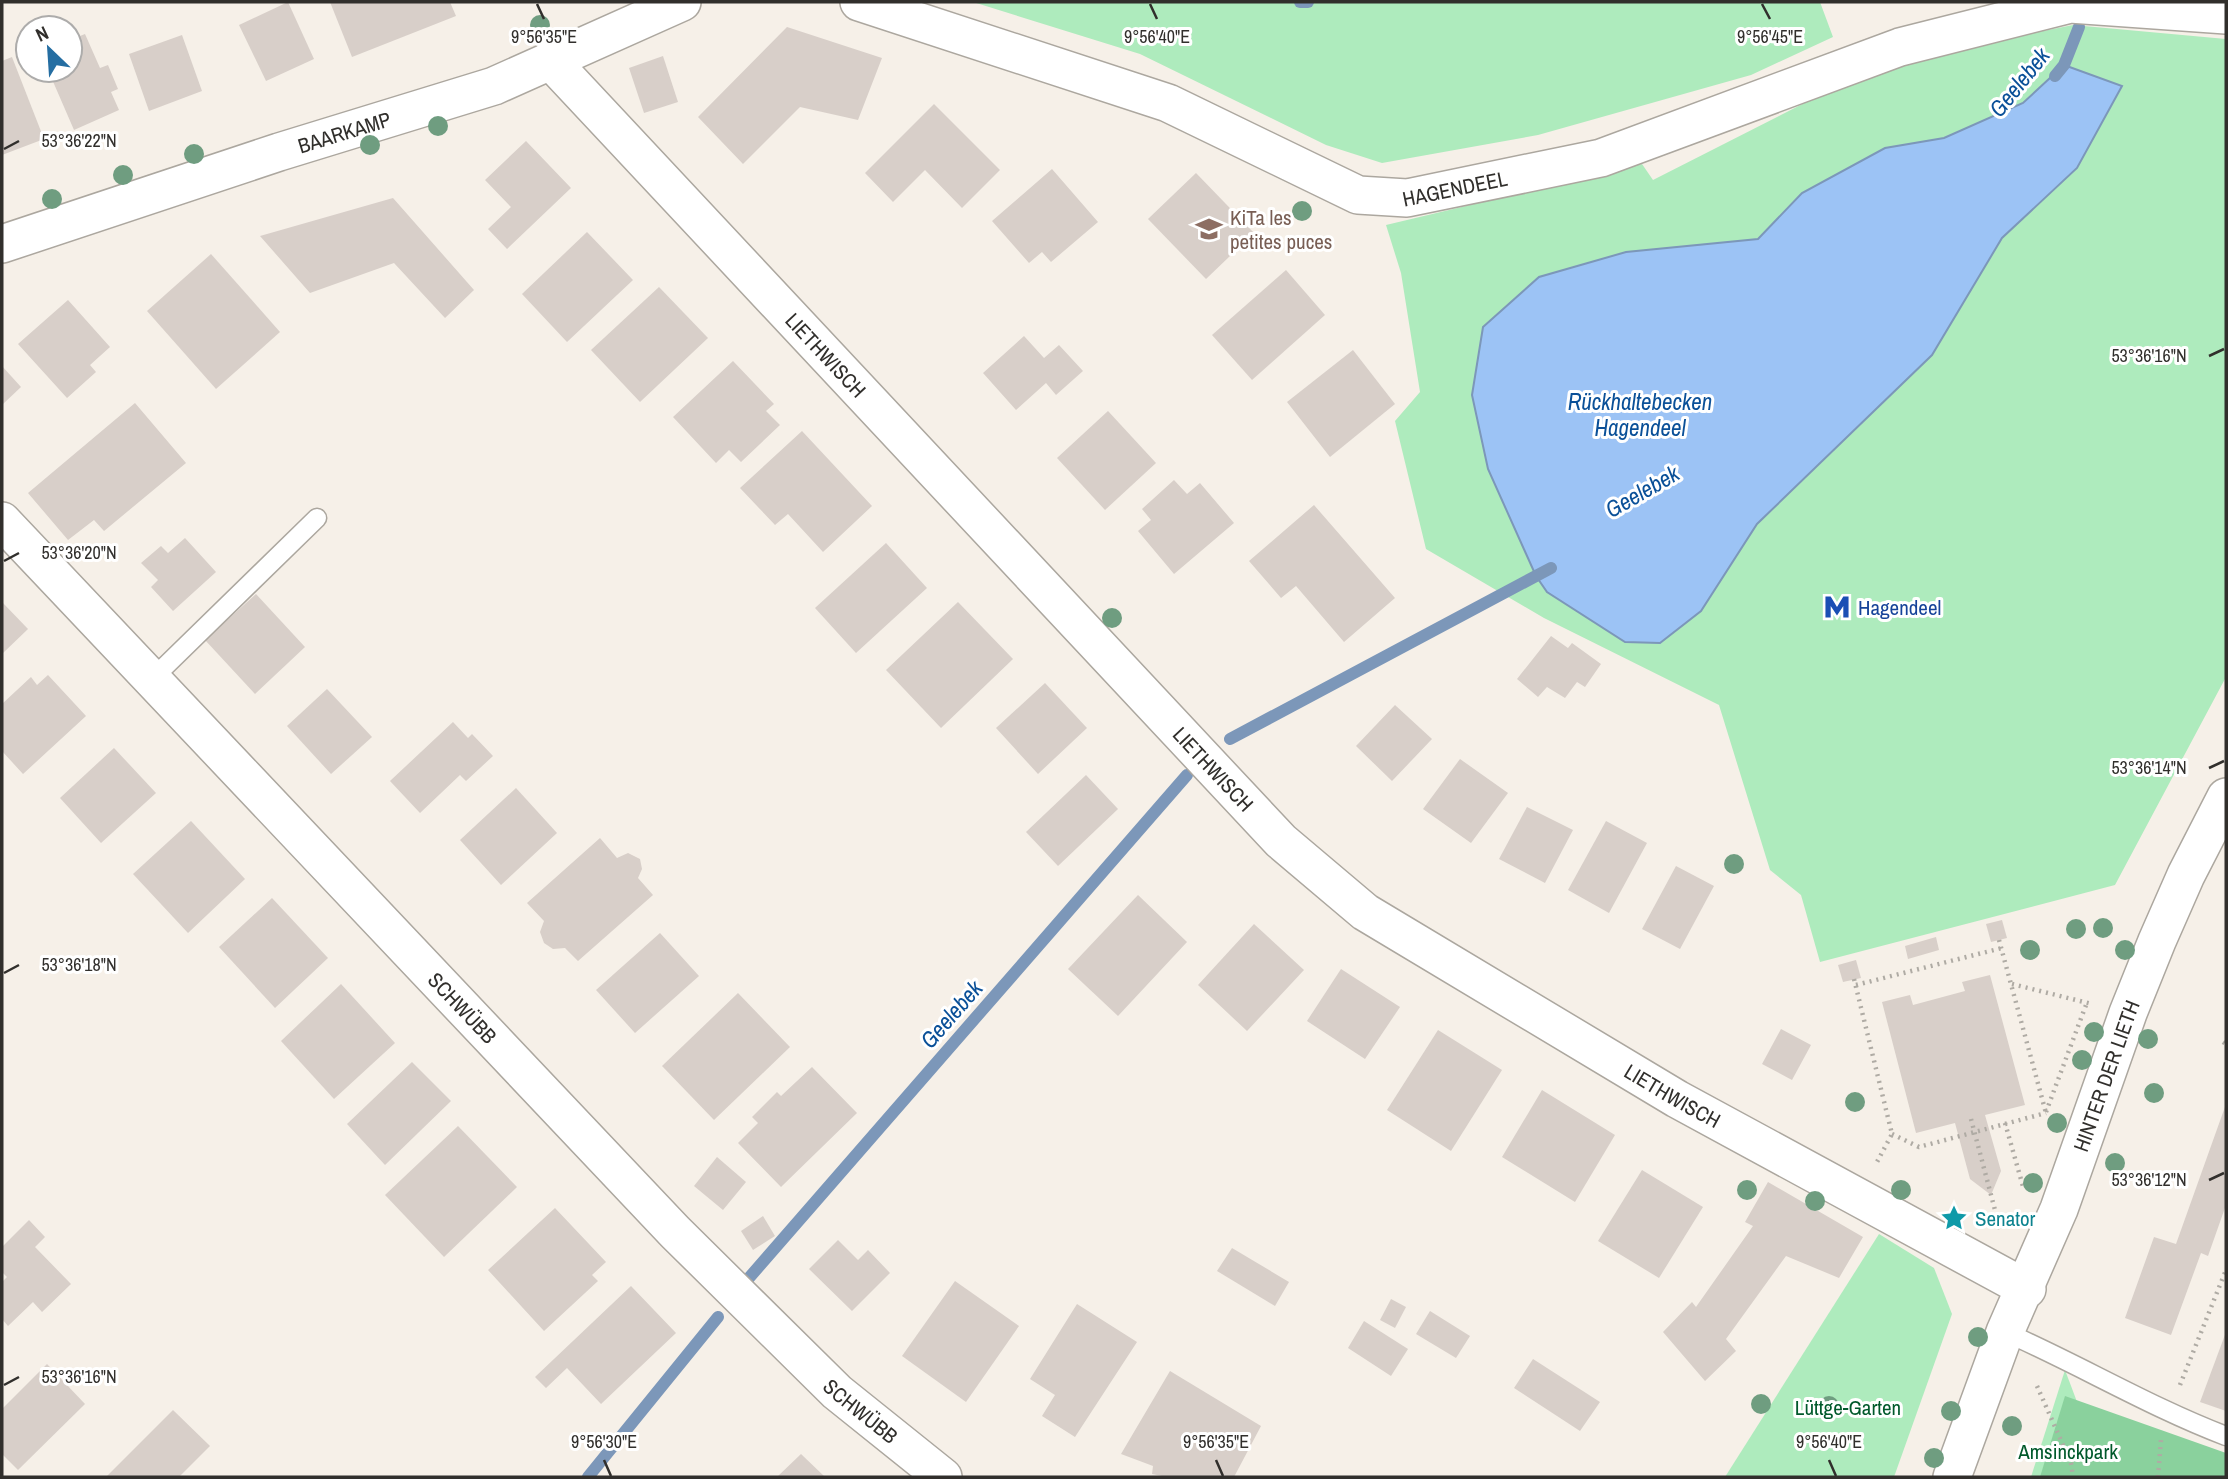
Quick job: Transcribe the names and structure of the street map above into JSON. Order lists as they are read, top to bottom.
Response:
{
  "streets": {
    "street": [
      "BAARKAMP",
      "HAGENDEEL",
      "LIETHWISCH",
      "SCHWÜBB",
      "HINTER DER LIETH"
    ]
  },
  "crossings": [
    ["BAARKAMP", "LIETHWISCH"],
    ["LIETHWISCH", "HINTER DER LIETH"]
  ],
  "water": ["Geelebek", "Rückhaltebecken Hagendeel"],
  "parks": ["Lüttge-Garten", "Amsinckpark"],
  "places": {
    "school or university": ["KiTa les petites puces"],
    "metro station": ["Hagendeel"],
    "place": ["Senator"]
  },
  "north": "top left",
  "coordinates": [
    "9°56'35\"E",
    "9°56'45\"E",
    "9°56'40\"E",
    "53°36'22\"N",
    "53°36'16\"N",
    "53°36'20\"N",
    "53°36'14\"N",
    "53°36'18\"N",
    "53°36'12\"N",
    "9°56'30\"E"
  ]
}
